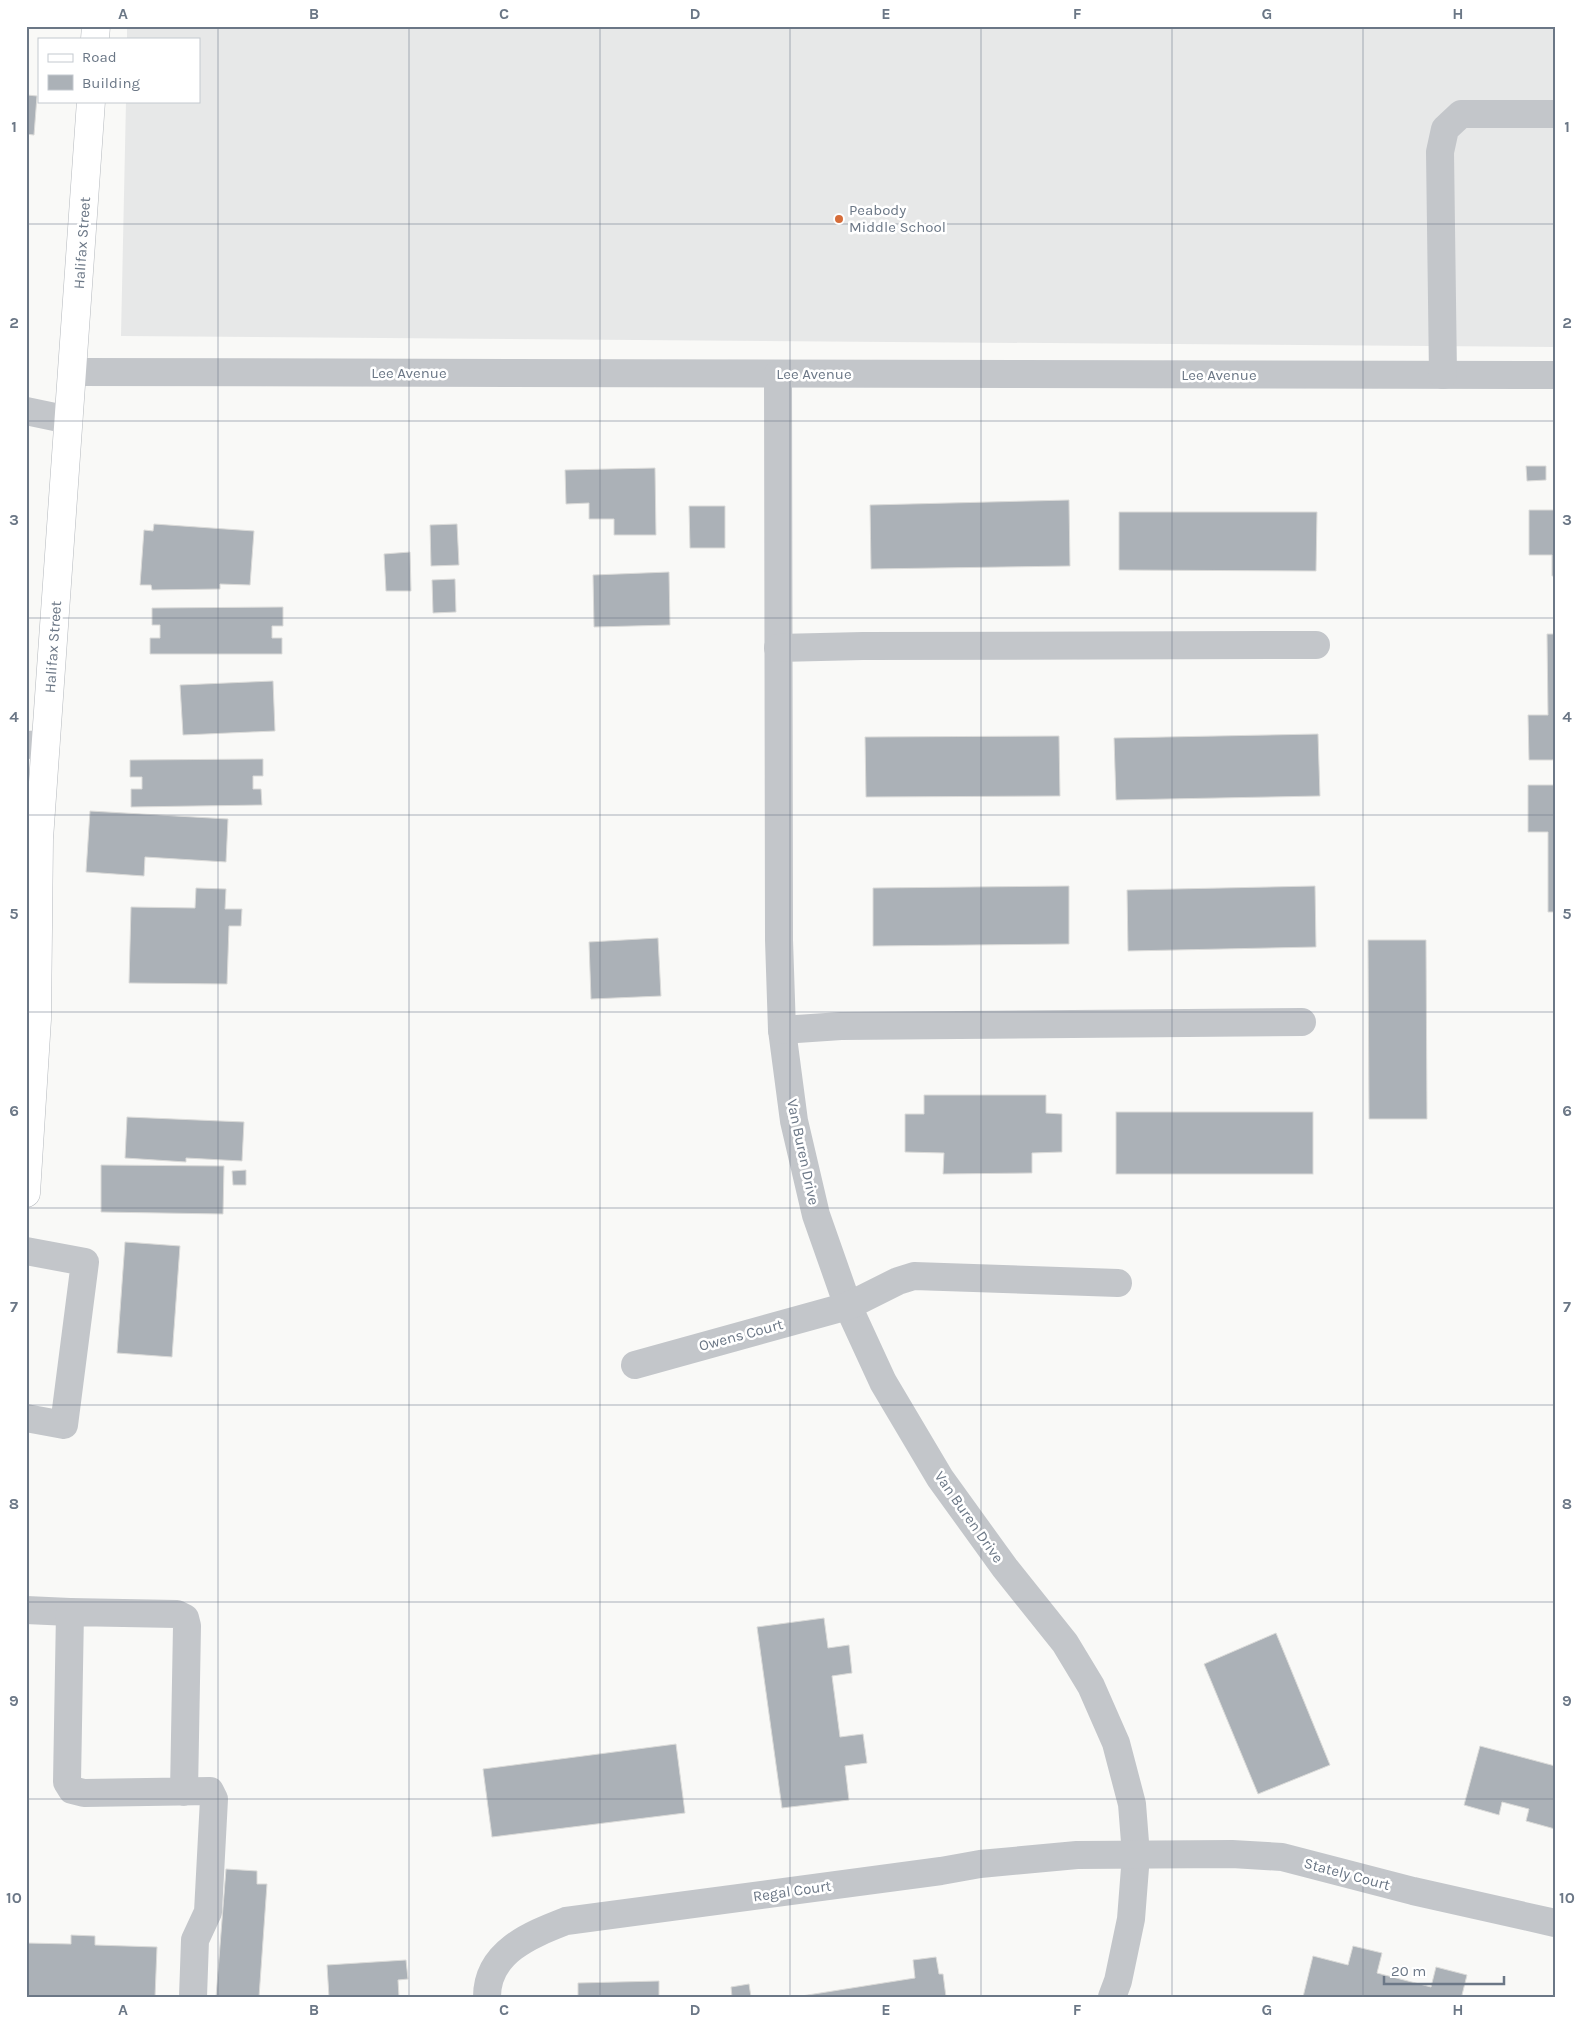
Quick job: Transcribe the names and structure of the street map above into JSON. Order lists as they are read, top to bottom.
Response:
{
  "streets": {
    "main road": ["Halifax Street"],
    "street": [
      "Lee Avenue",
      "Van Buren Drive",
      "Owens Court",
      "Stately Court",
      "Regal Court"
    ]
  },
  "crossings": [
    ["Halifax Street", "Lee Avenue"],
    ["Lee Avenue", "Van Buren Drive"],
    ["Van Buren Drive", "Owens Court"],
    ["Van Buren Drive", "Stately Court"],
    ["Van Buren Drive", "Regal Court"],
    ["Stately Court", "Regal Court"]
  ],
  "places": ["Peabody Middle School"],
  "legend": ["Road", "Building"],
  "scale_bar": "20 m",
  "grid": {
    "columns": [
      "A",
      "B",
      "C",
      "D",
      "E",
      "F",
      "G",
      "H"
    ],
    "rows": [
      "1",
      "2",
      "3",
      "4",
      "5",
      "6",
      "7",
      "8",
      "9",
      "10"
    ]
  }
}
